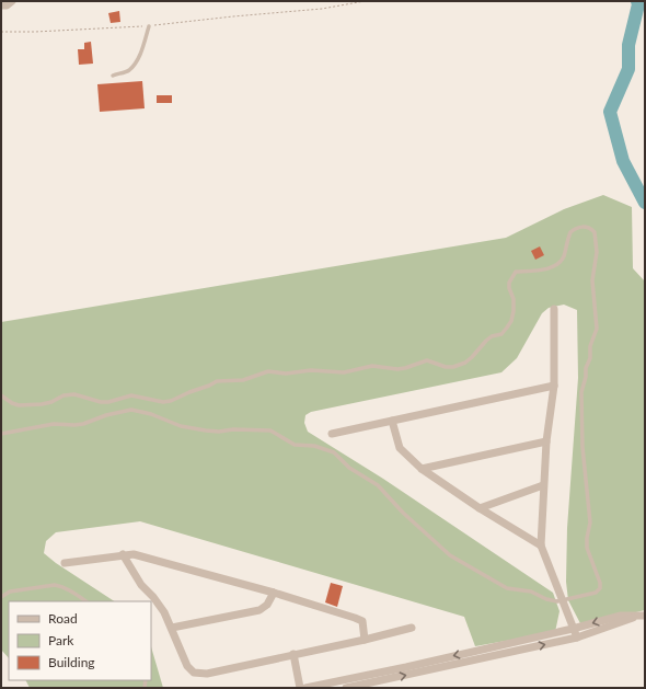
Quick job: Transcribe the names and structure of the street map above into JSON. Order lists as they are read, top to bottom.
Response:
{
  "legend": ["Road", "Park", "Building"]
}
